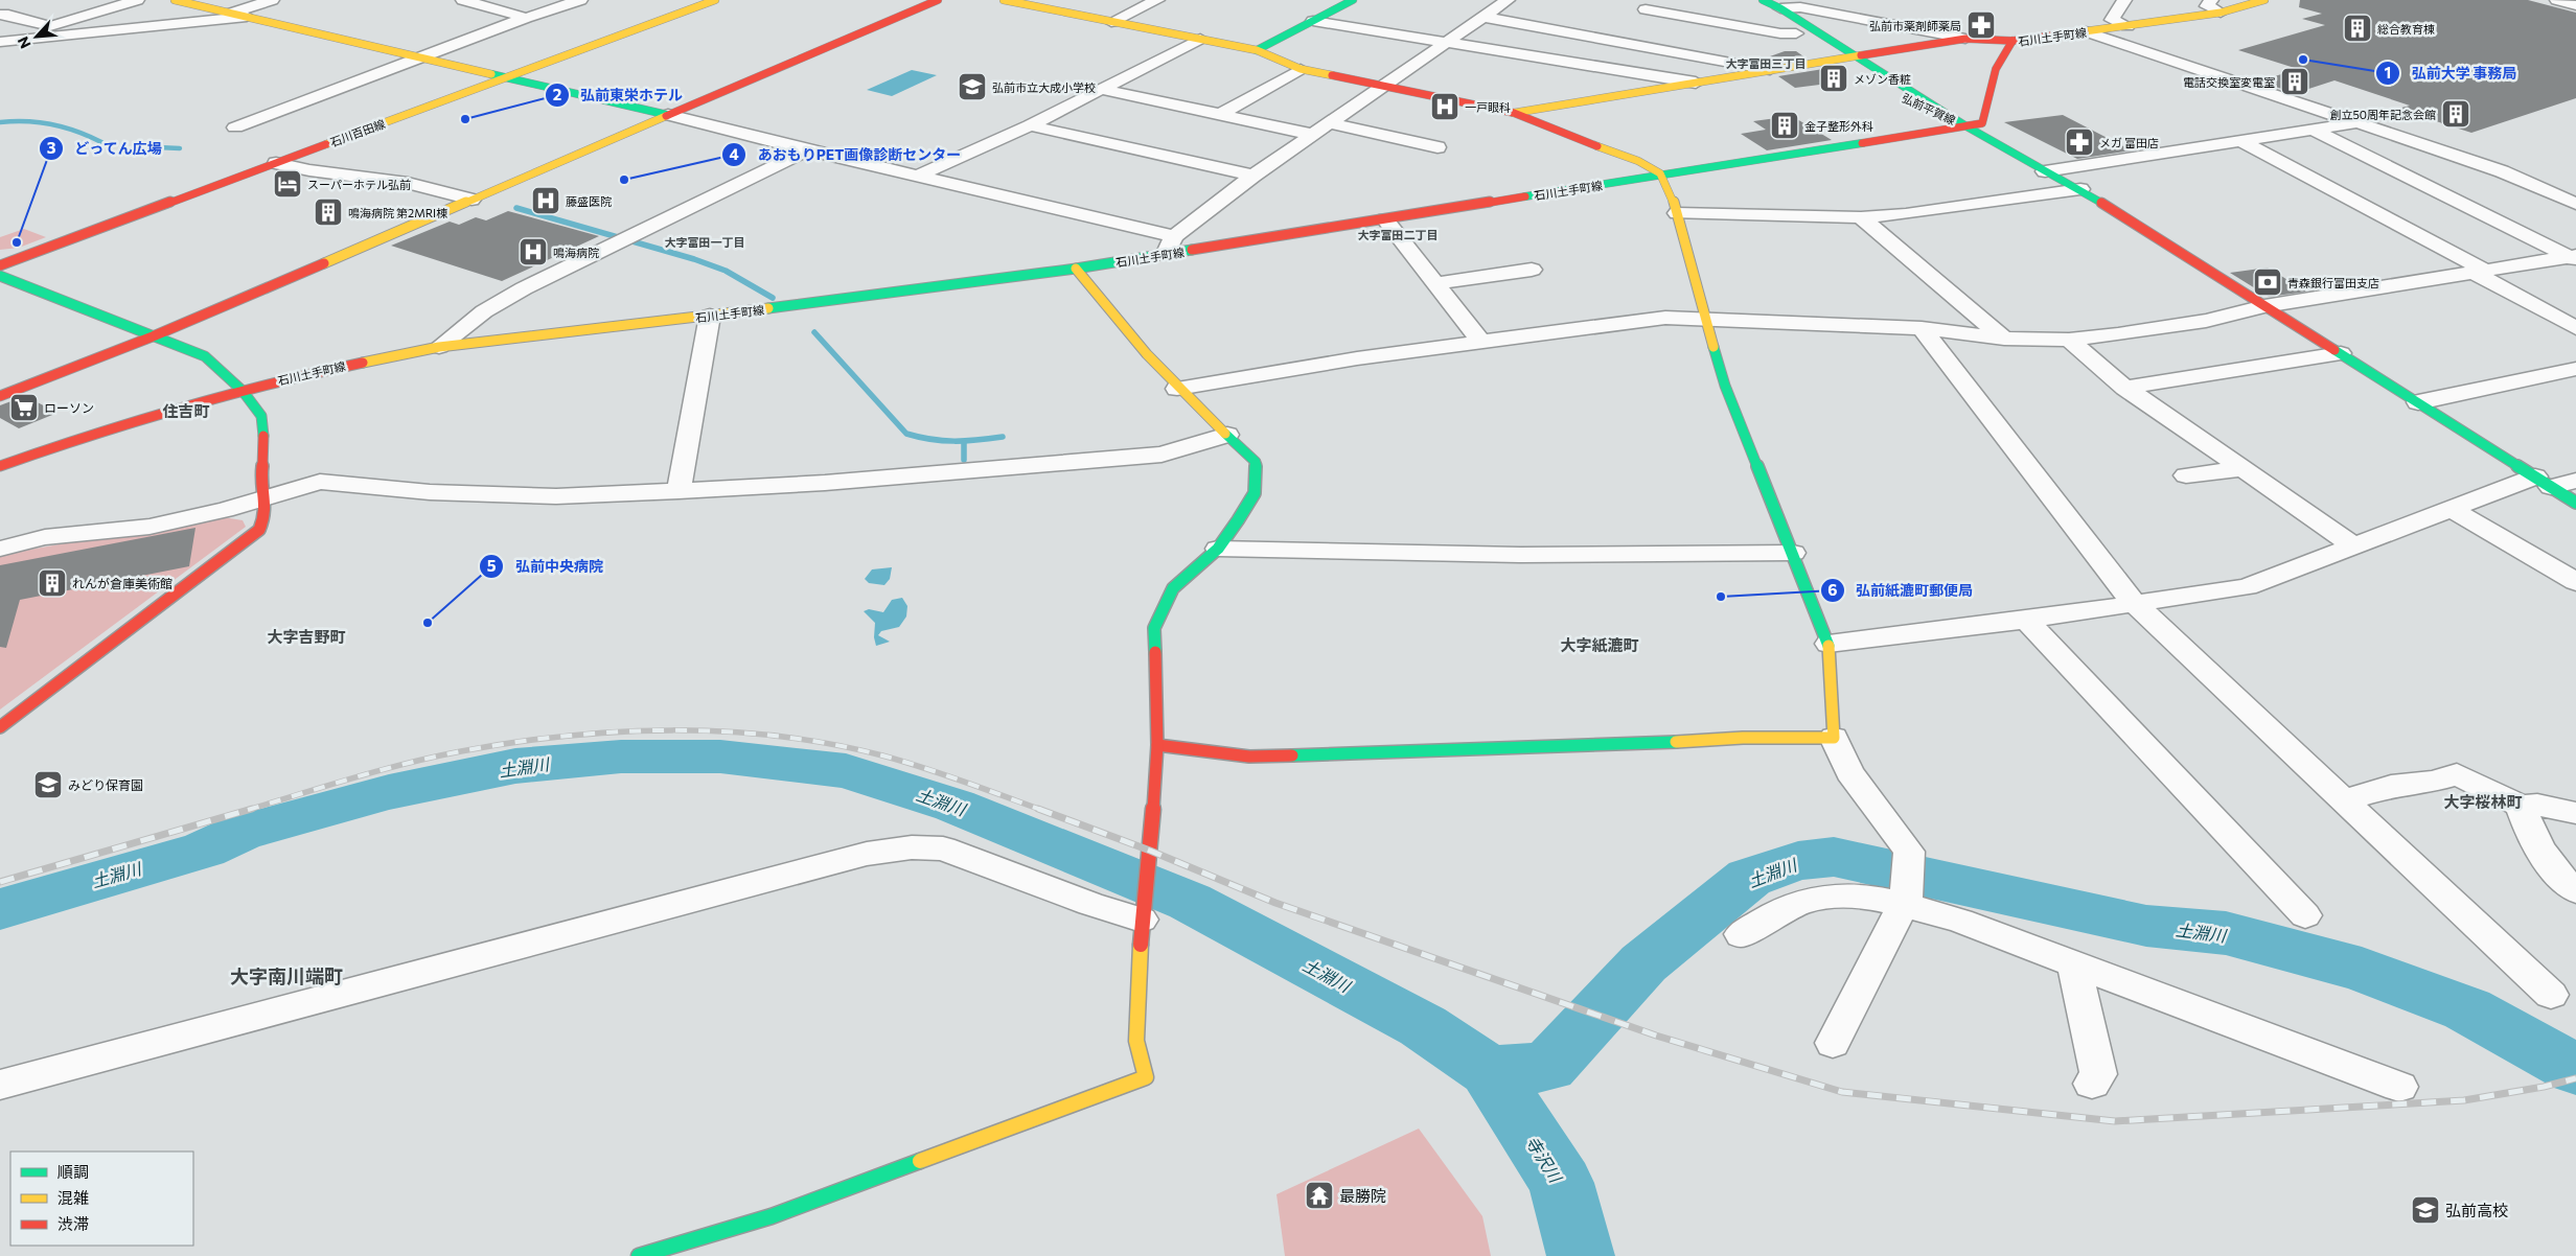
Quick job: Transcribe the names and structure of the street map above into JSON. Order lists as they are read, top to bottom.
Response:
{
  "streets": {
    "street": ["石川土手町線", "弘前平賀線", "石川百田線"]
  },
  "crossings": [
    ["石川土手町線", "弘前平賀線"]
  ],
  "districts": [
    "大字富田三丁目",
    "大字富田二丁目",
    "大字富田一丁目",
    "住吉町",
    "大字吉野町",
    "大字紙漉町",
    "大字桜林町",
    "大字南川端町"
  ],
  "water": ["土淵川", "寺沢川"],
  "places": {
    "pharmacy": ["弘前市薬剤師薬局", "メガ 富田店"],
    "building": [
      "総合教育棟",
      "メゾン香粧",
      "電話交換室変電室",
      "創立50周年記念会館",
      "金子整形外科",
      "鳴海病院 第2MRI棟",
      "れんが倉庫美術館"
    ],
    "other": [
      "弘前大学 事務局",
      "弘前東栄ホテル",
      "あおもりPET画像診断センター",
      "どってん広場",
      "弘前紙漉町郵便局",
      "弘前中央病院"
    ],
    "school or university": ["弘前市立大成小学校", "みどり保育園", "弘前高校"],
    "hospital": ["一戸眼科", "藤盛医院", "鳴海病院"],
    "hotel": ["スーパーホテル弘前"],
    "bank": ["青森銀行富田支店"],
    "supermarket": ["ローソン"],
    "temple": ["最勝院"]
  },
  "legend": ["順調", "混雑", "渋滞"],
  "north": "bottom left"
}
